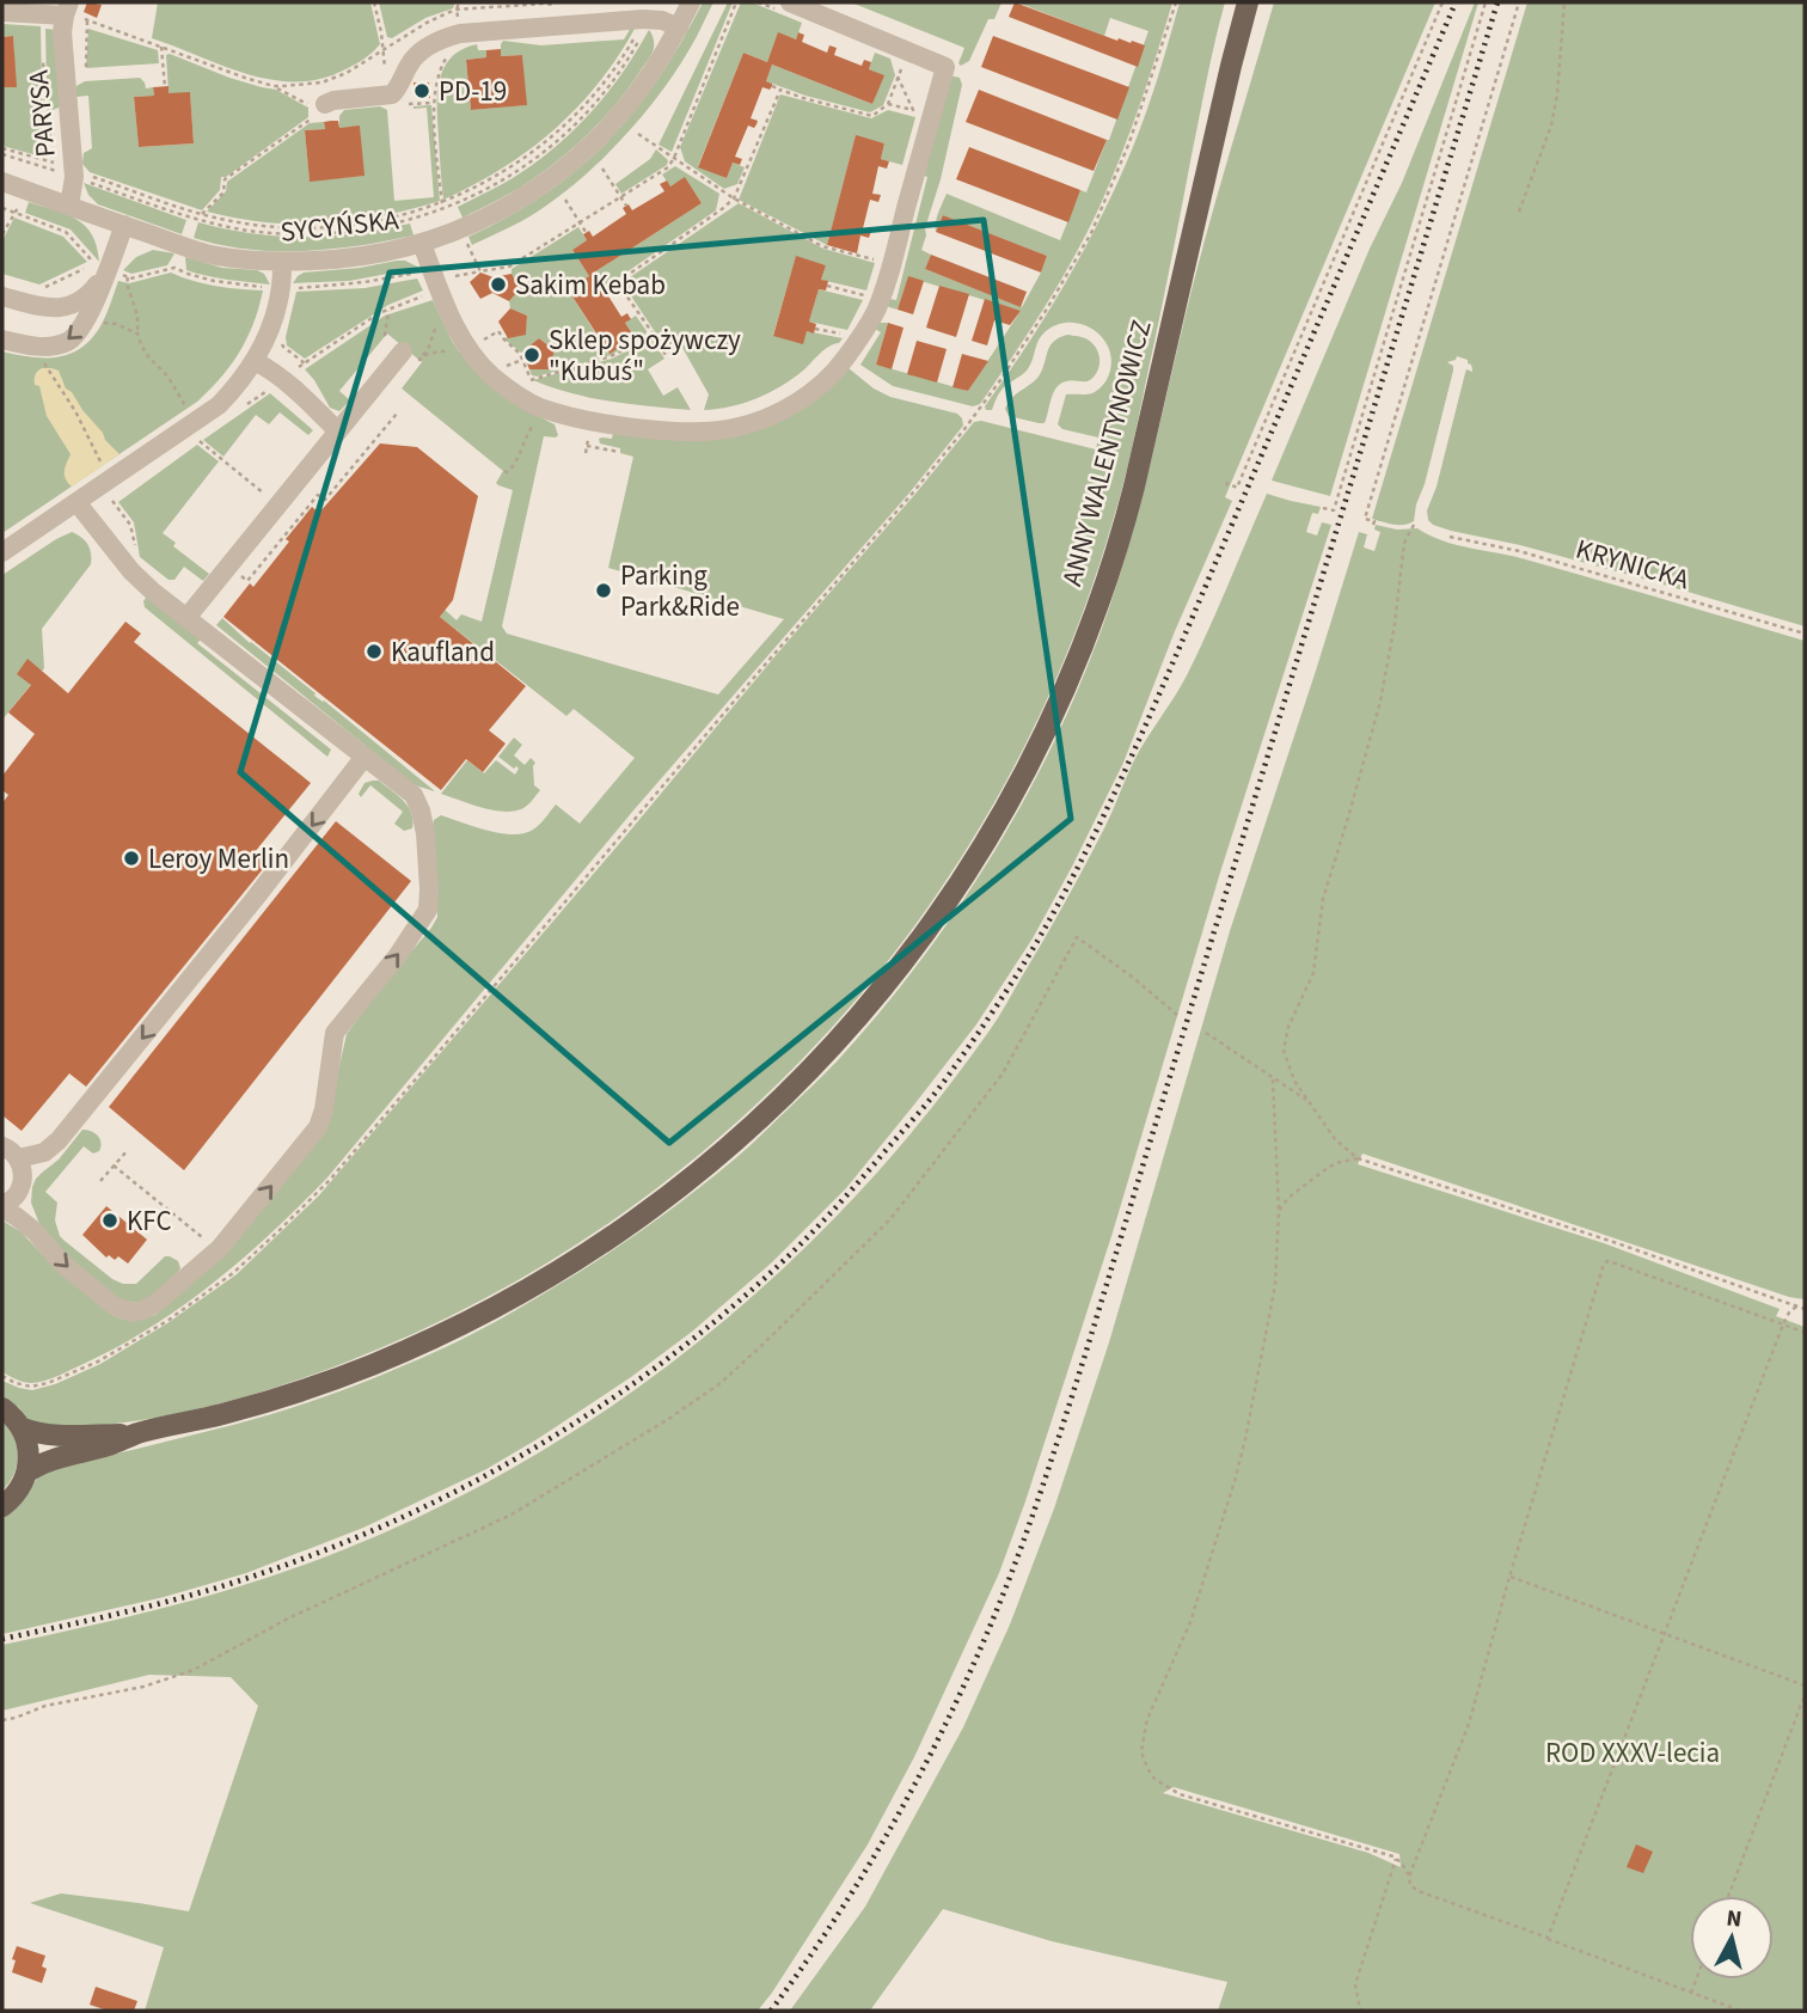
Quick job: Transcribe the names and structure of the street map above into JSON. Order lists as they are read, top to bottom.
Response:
{
  "streets": {
    "main road": ["ANNY WALENTYNOWICZ"],
    "street": ["PARYSA", "SYCYŃSKA"],
    "path": ["KRYNICKA"]
  },
  "crossings": [
    ["PARYSA", "SYCYŃSKA"]
  ],
  "parks": ["ROD XXXV-lecia"],
  "places": [
    "PD-19",
    "Sakim Kebab",
    "Sklep spożywczy \"Kubuś\"",
    "Parking Park&Ride",
    "Kaufland",
    "Leroy Merlin",
    "KFC"
  ],
  "north": "top"
}
